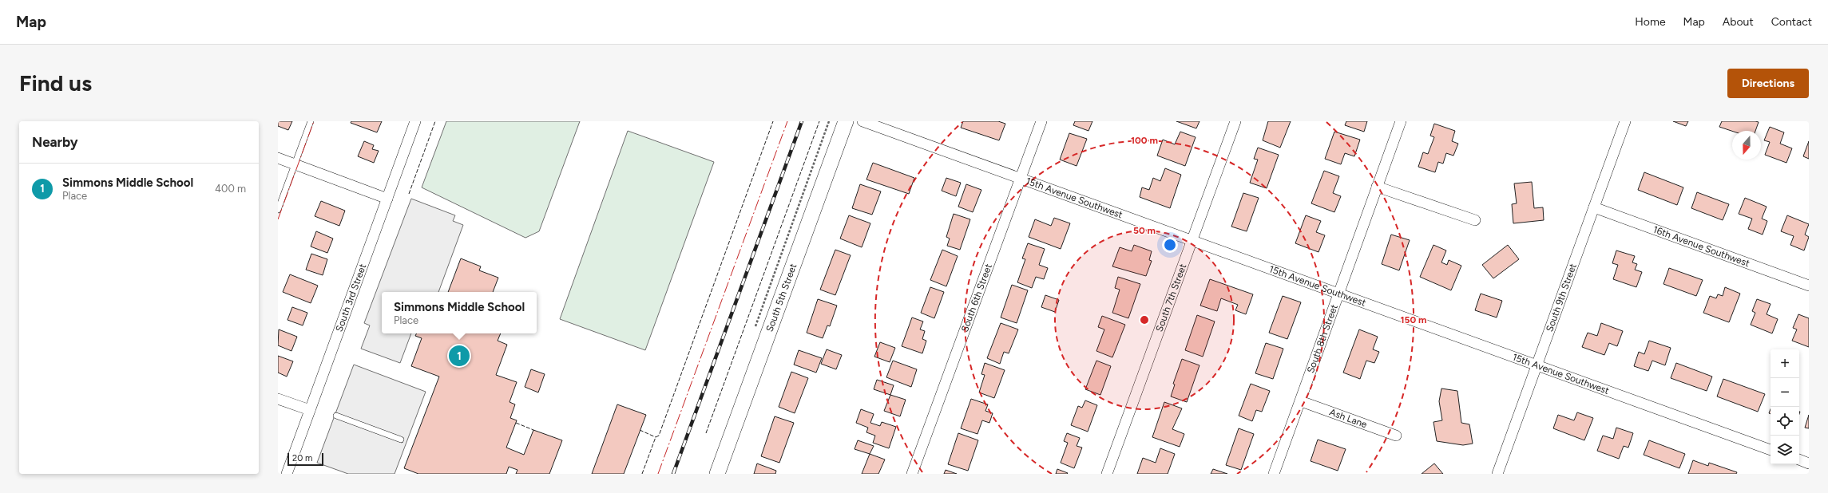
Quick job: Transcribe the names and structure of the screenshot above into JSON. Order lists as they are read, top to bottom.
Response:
{
  "streets": {
    "main road": ["South 5th Street"],
    "street": [
      "15th Avenue Southwest",
      "16th Avenue Southwest",
      "South 3rd Street",
      "South 6th Street",
      "South 7th Street",
      "South 9th Street",
      "South 8th Street",
      "Ash Lane"
    ]
  },
  "crossings": [
    ["15th Avenue Southwest", "South 6th Street"],
    ["15th Avenue Southwest", "South 7th Street"],
    ["15th Avenue Southwest", "South 9th Street"],
    ["15th Avenue Southwest", "South 8th Street"],
    ["16th Avenue Southwest", "South 9th Street"],
    ["South 8th Street", "Ash Lane"]
  ],
  "scale_bar": "20 m",
  "north": "bottom",
  "page": {
    "header": "Map",
    "nav": [
      "Home",
      "Map",
      "About",
      "Contact"
    ],
    "buttons": "Directions",
    "title": "Find us",
    "heading": "Nearby",
    "list": [
      {
        "mark": "1",
        "name": "Simmons Middle School",
        "note": "Place",
        "value": "400 m"
      }
    ],
    "popup": ["Simmons Middle School", "Place"],
    "pins": "1",
    "map_buttons": ["+", "−"],
    "scale": "20 m"
  },
  "rings": ["100 m", "50 m", "150 m"]
}
